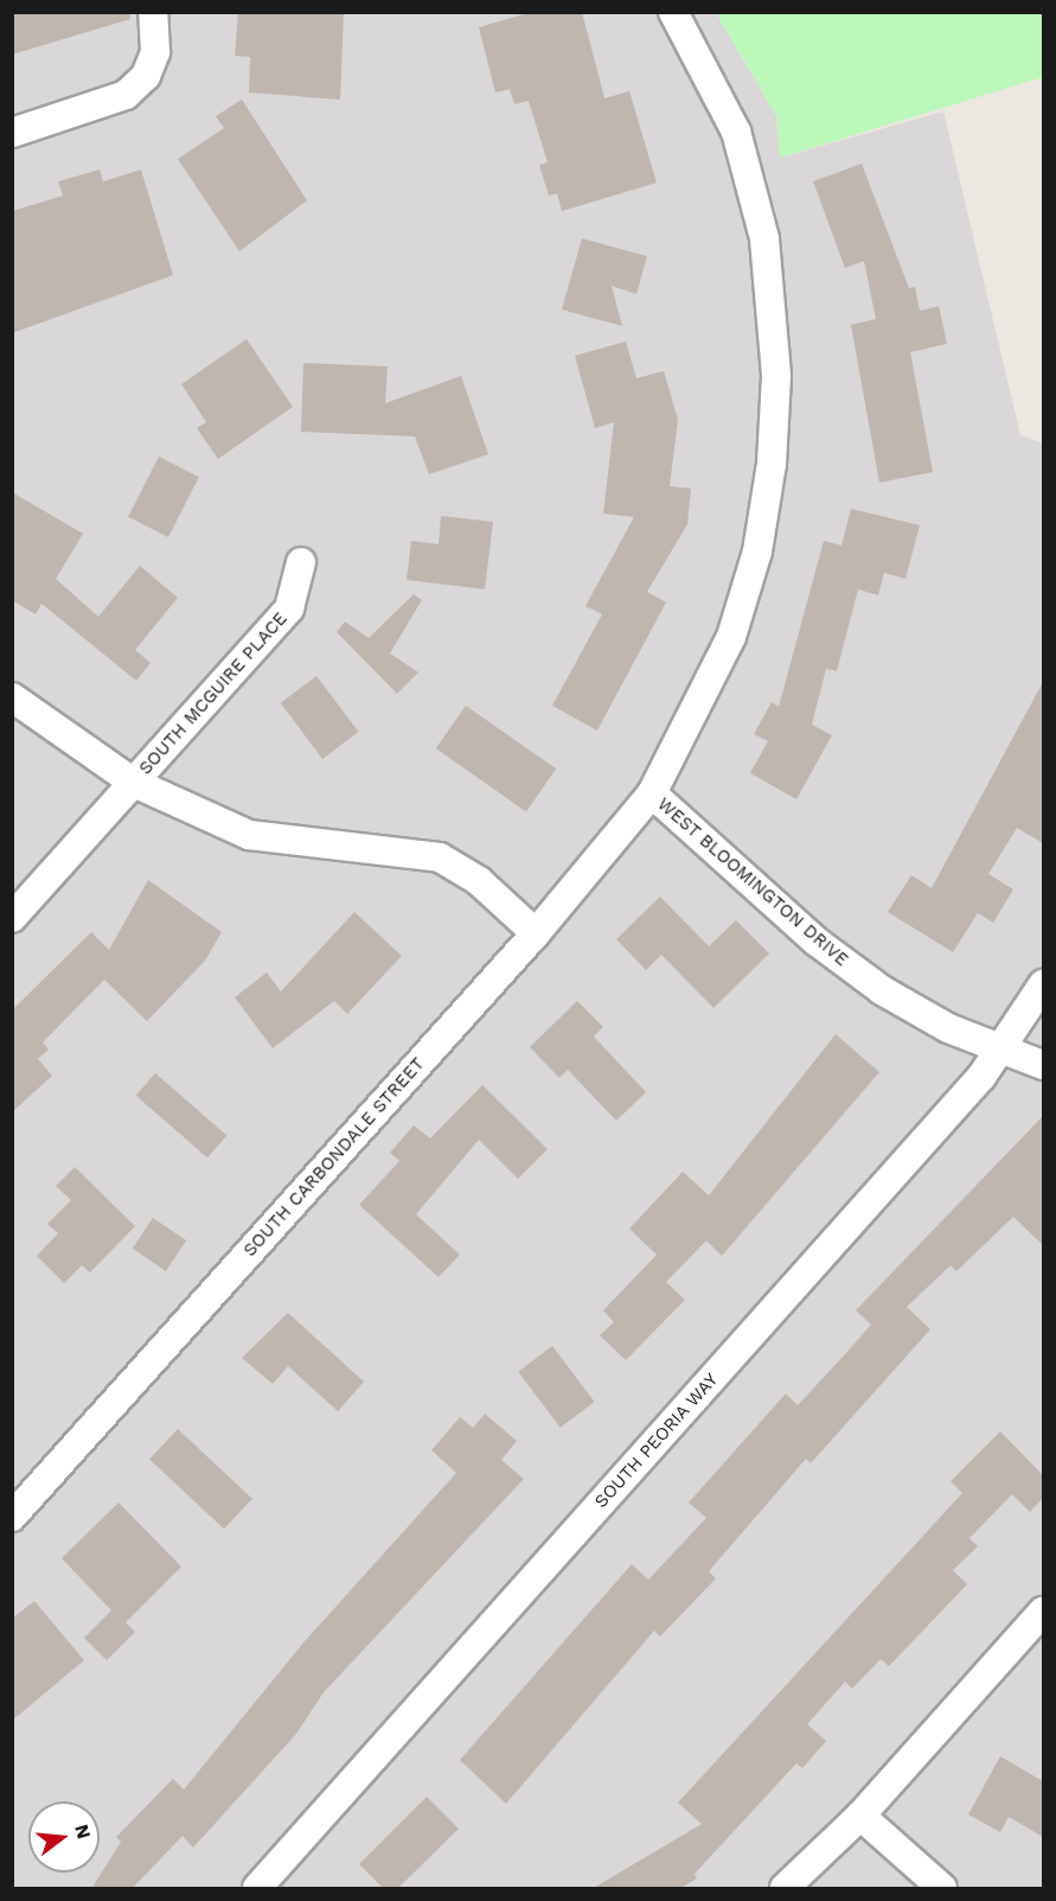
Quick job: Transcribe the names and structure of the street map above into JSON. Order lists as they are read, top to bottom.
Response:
{
  "streets": {
    "street": [
      "SOUTH MCGUIRE PLACE",
      "WEST BLOOMINGTON DRIVE",
      "SOUTH CARBONDALE STREET",
      "SOUTH PEORIA WAY"
    ]
  },
  "crossings": [
    ["WEST BLOOMINGTON DRIVE", "SOUTH CARBONDALE STREET"],
    ["WEST BLOOMINGTON DRIVE", "SOUTH PEORIA WAY"]
  ],
  "north": "right"
}
